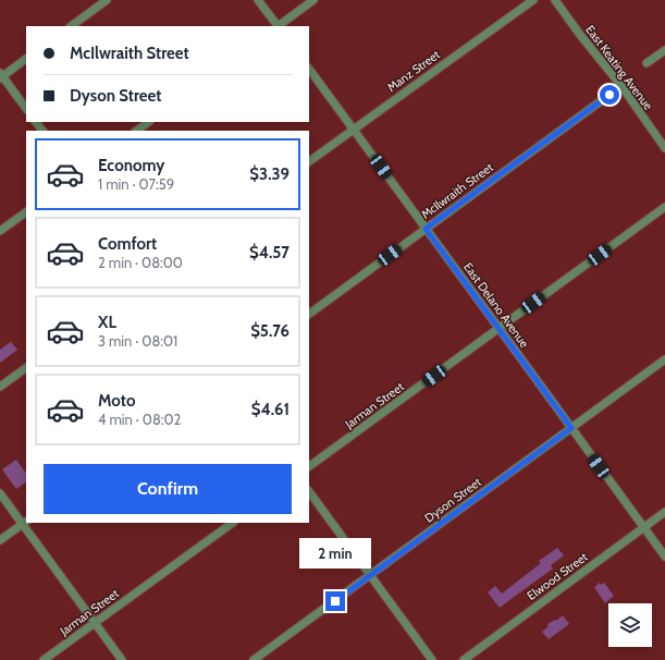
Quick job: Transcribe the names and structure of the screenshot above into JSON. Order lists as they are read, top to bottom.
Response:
{
  "streets": {
    "street": [
      "East Keating Avenue",
      "Manz Street",
      "McIlwraith Street",
      "East Delano Avenue",
      "Jarman Street",
      "Dyson Street",
      "Elwood Street"
    ]
  },
  "crossings": [
    ["East Keating Avenue", "McIlwraith Street"],
    ["Manz Street", "East Delano Avenue"],
    ["McIlwraith Street", "East Delano Avenue"],
    ["East Delano Avenue", "Jarman Street"],
    ["East Delano Avenue", "Dyson Street"],
    ["East Delano Avenue", "Elwood Street"]
  ],
  "page": {
    "banner": ["McIlwraith Street", "Dyson Street"],
    "list": [
      {
        "name": "Economy",
        "note": "1 min · 07:59",
        "value": "$3.39"
      },
      {
        "name": "Comfort",
        "note": "2 min · 08:00",
        "value": "$4.57"
      },
      {
        "name": "XL",
        "note": "3 min · 08:01",
        "value": "$5.76"
      },
      {
        "name": "Moto",
        "note": "4 min · 08:02",
        "value": "$4.61"
      }
    ],
    "buttons": "Confirm",
    "bubble": "2 min"
  }
}
